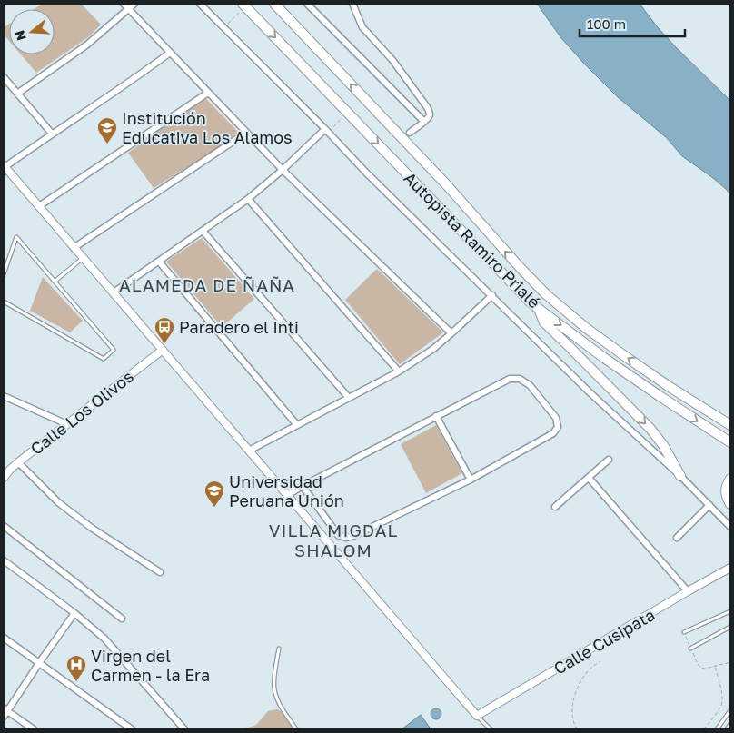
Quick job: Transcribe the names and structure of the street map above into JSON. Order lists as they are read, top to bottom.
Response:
{
  "streets": {
    "highway": ["Autopista Ramiro Prialé"],
    "street": ["Calle Los Olivos", "Calle Cusipata"]
  },
  "districts": ["ALAMEDA DE ÑAÑA", "VILLA MIGDAL SHALOM"],
  "places": {
    "school or university": ["Institución Educativa Los Alamos", "Universidad Peruana Unión"],
    "bus stop": ["Paradero el Inti"],
    "hospital": ["Virgen del Carmen - la Era"]
  },
  "scale_bar": "100 m",
  "north": "left"
}
